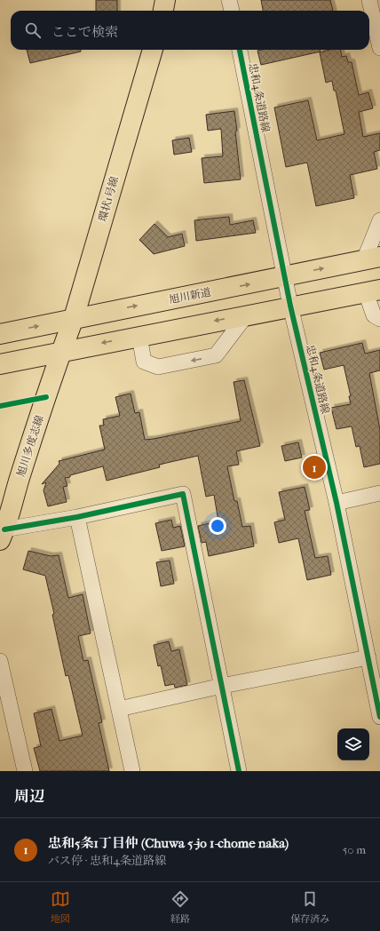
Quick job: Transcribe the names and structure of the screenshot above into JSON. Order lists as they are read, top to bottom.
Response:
{
  "streets": {
    "main road": ["環状1号線", "旭川新道", "旭川多度志線"],
    "street": ["忠和4条道路線"]
  },
  "crossings": [
    ["忠和4条道路線", "旭川新道"],
    ["環状1号線", "旭川新道"],
    ["環状1号線", "旭川多度志線"]
  ],
  "page": {
    "search": "ここで検索",
    "pins": "1",
    "heading": "周辺",
    "list": [
      {
        "mark": "1",
        "name": "忠和5条1丁目仲 (Chuwa 5-jo 1-chome naka)",
        "note": "バス停 · 忠和4条道路線",
        "value": "50 m"
      }
    ],
    "nav": ["地図", "経路", "保存済み"]
  }
}
